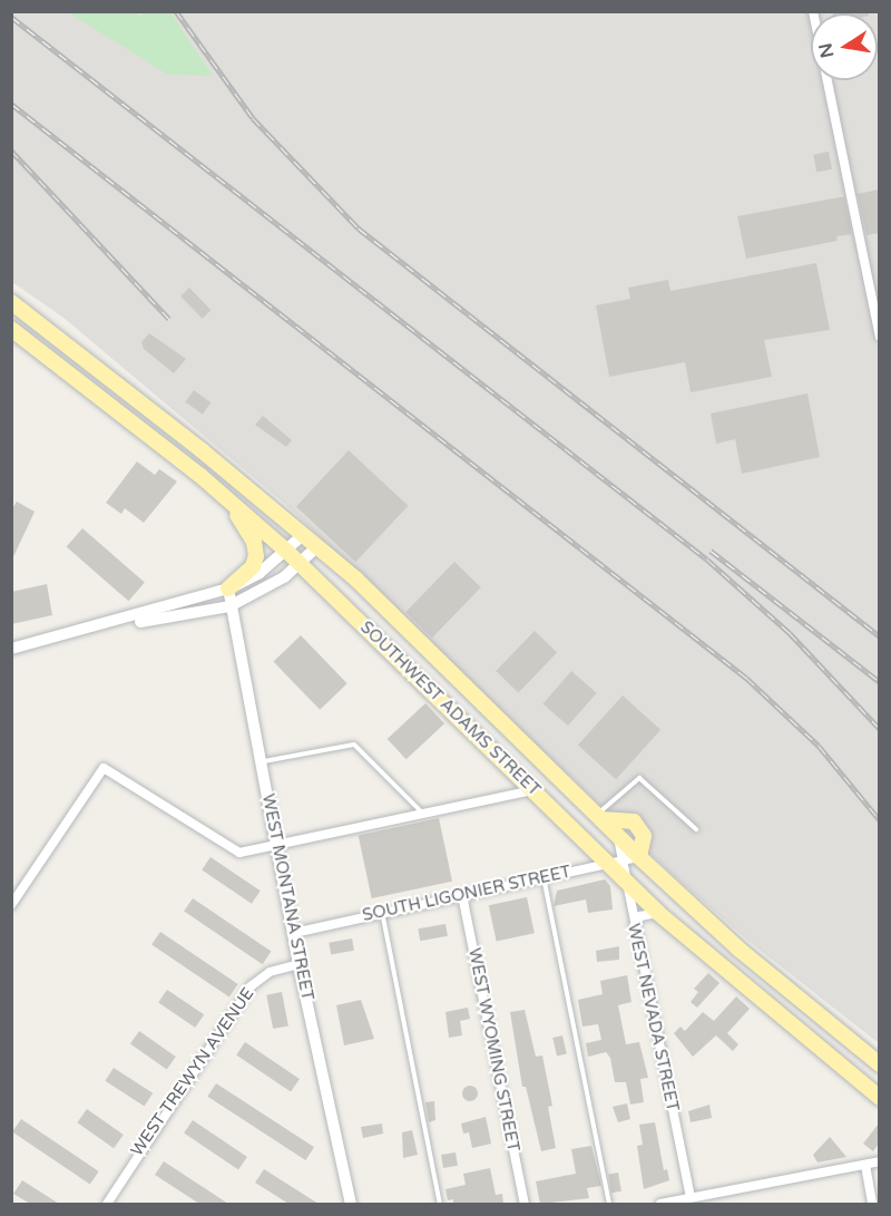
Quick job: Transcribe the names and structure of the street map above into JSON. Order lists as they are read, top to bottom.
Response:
{
  "streets": {
    "main road": ["SOUTHWEST ADAMS STREET"],
    "street": [
      "SOUTH LIGONIER STREET",
      "WEST MONTANA STREET",
      "WEST NEVADA STREET",
      "WEST WYOMING STREET",
      "WEST TREWYN AVENUE"
    ]
  },
  "crossings": [
    ["SOUTHWEST ADAMS STREET", "SOUTH LIGONIER STREET"],
    ["SOUTHWEST ADAMS STREET", "WEST NEVADA STREET"],
    ["SOUTH LIGONIER STREET", "WEST MONTANA STREET"],
    ["SOUTH LIGONIER STREET", "WEST WYOMING STREET"],
    ["WEST MONTANA STREET", "WEST TREWYN AVENUE"]
  ],
  "north": "left"
}
